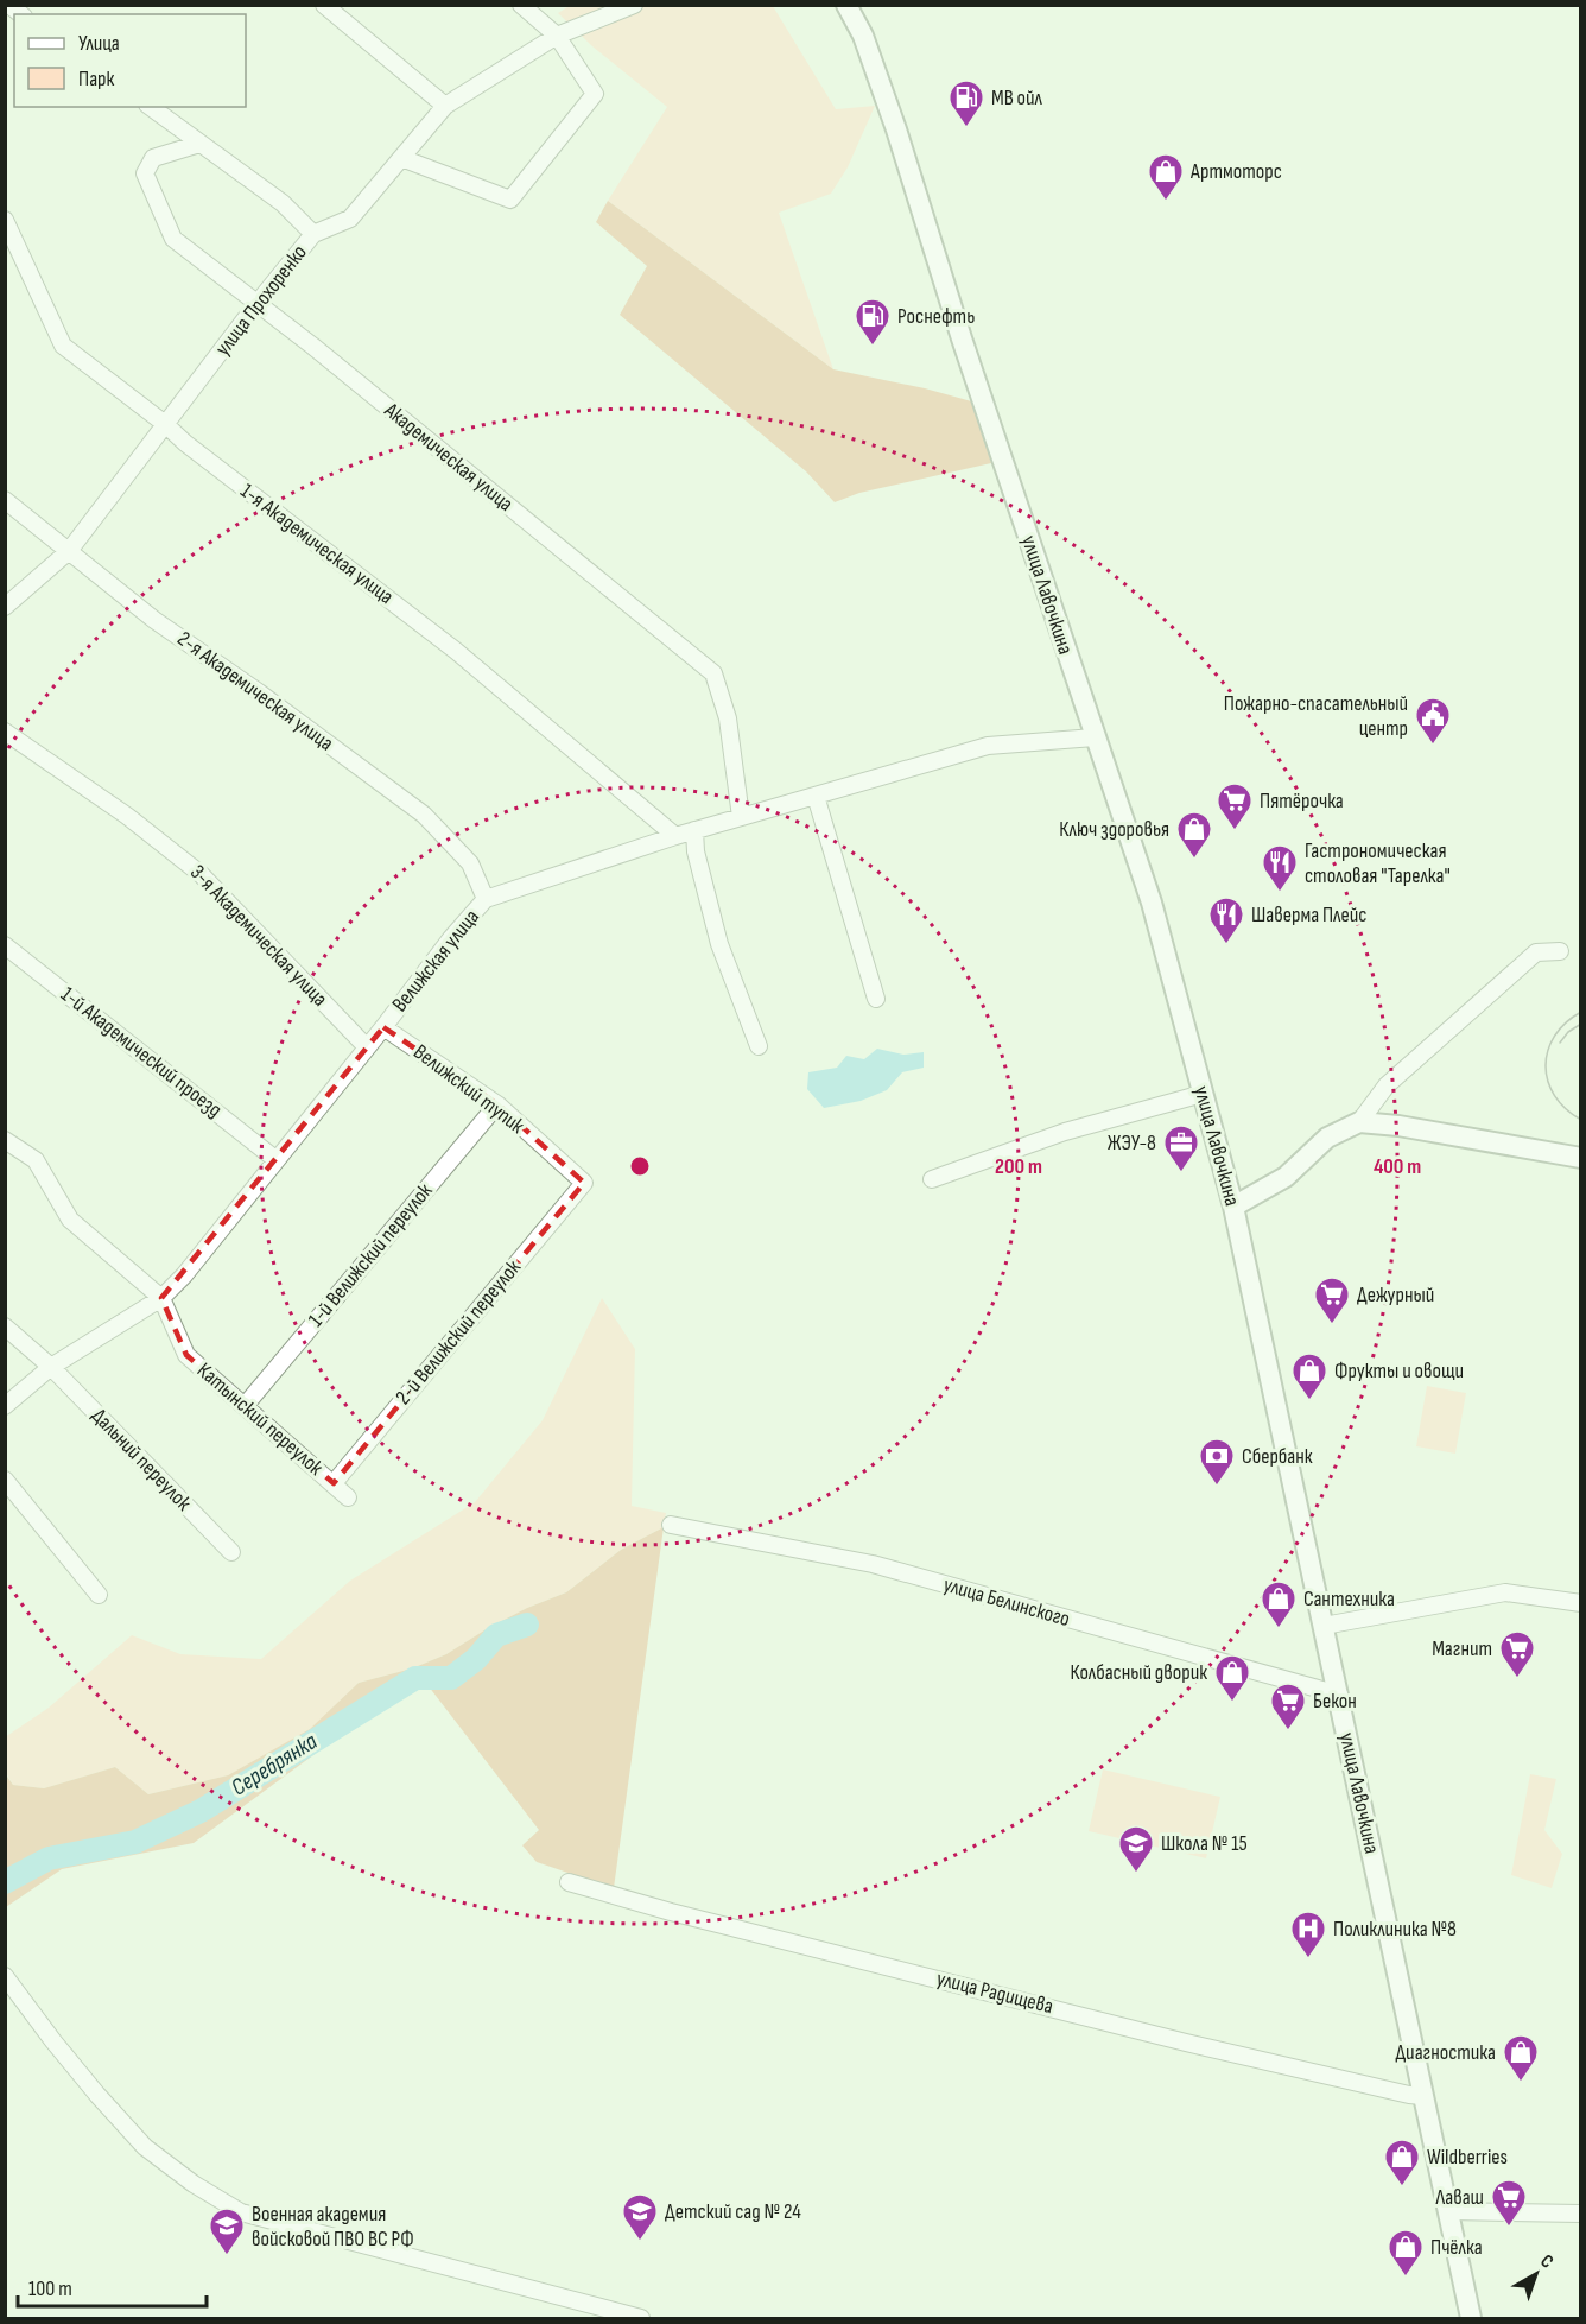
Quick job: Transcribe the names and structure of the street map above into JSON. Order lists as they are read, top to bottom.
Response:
{
  "streets": {
    "main road": ["улица Лавочкина"],
    "street": [
      "улица Прохоренко",
      "Академическая улица",
      "1-я Академическая улица",
      "2-я Академическая улица",
      "3-я Академическая улица",
      "Велижская улица",
      "1-й Академический проезд",
      "Велижский тупик",
      "1-й Велижский переулок",
      "2-й Велижский переулок",
      "Катынский переулок",
      "Дальний переулок",
      "улица Белинского",
      "улица Радищева"
    ]
  },
  "crossings": [
    ["улица Прохоренко", "Академическая улица"],
    ["улица Прохоренко", "1-я Академическая улица"],
    ["улица Прохоренко", "2-я Академическая улица"],
    ["Академическая улица", "Велижская улица"],
    ["1-я Академическая улица", "Велижская улица"],
    ["улица Лавочкина", "Велижская улица"],
    ["улица Лавочкина", "улица Белинского"],
    ["улица Лавочкина", "улица Радищева"],
    ["2-я Академическая улица", "Велижская улица"],
    ["3-я Академическая улица", "Велижская улица"],
    ["Велижская улица", "1-й Академический проезд"],
    ["Велижская улица", "Велижский тупик"],
    ["Велижская улица", "Катынский переулок"],
    ["Велижская улица", "Дальний переулок"],
    ["Велижский тупик", "1-й Велижский переулок"],
    ["Велижский тупик", "2-й Велижский переулок"],
    ["1-й Велижский переулок", "Катынский переулок"],
    ["2-й Велижский переулок", "Катынский переулок"]
  ],
  "water": ["Серебрянка"],
  "places": {
    "fuel station": ["МВ ойл", "Роснефть"],
    "shop": [
      "Артмоторс",
      "Ключ здоровья",
      "Фрукты и овощи",
      "Сантехника",
      "Колбасный дворик",
      "Диагностика",
      "Wildberries",
      "Пчёлка"
    ],
    "public building": ["Пожарно-спасательный центр"],
    "supermarket": [
      "Пятёрочка",
      "Дежурный",
      "Магнит",
      "Бекон",
      "Лаваш"
    ],
    "restaurant": ["Гастрономическая столовая \"Тарелка\"", "Шаверма Плейс"],
    "office": ["ЖЭУ-8"],
    "bank": ["Сбербанк"],
    "school or university": ["Школа № 15", "Детский сад № 24", "Военная академия войсковой ПВО ВС РФ"],
    "hospital": ["Поликлиника №8"]
  },
  "legend": ["Улица", "Парк"],
  "scale_bar": "100 m",
  "north": "top right",
  "rings": ["200 m", "400 m"]
}
